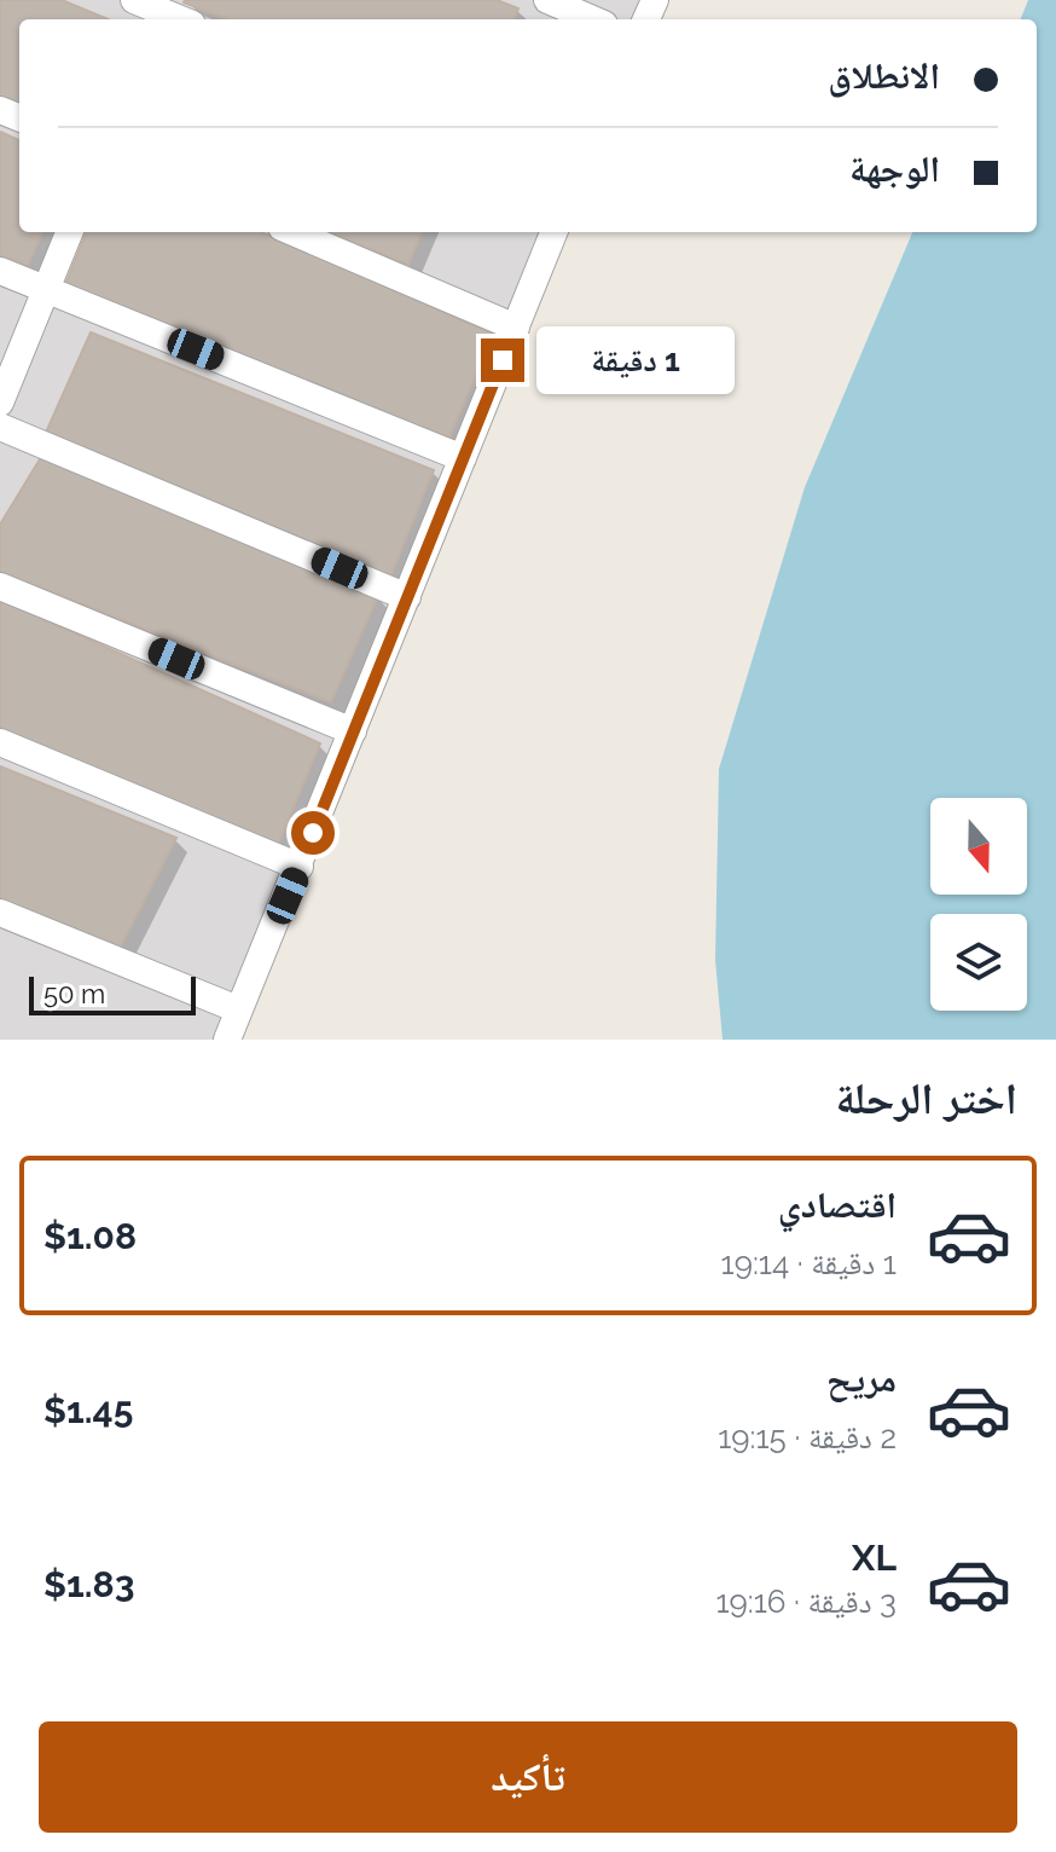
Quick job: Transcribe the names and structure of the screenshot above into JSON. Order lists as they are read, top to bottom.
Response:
{
  "scale_bar": "50 m",
  "north": "bottom",
  "page": {
    "banner": ["الانطلاق", "الوجهة"],
    "bubble": "1 دقيقة",
    "scale": "50 m",
    "heading": "اختر الرحلة",
    "list": [
      {
        "name": "اقتصادي",
        "note": "1 دقيقة · 19:14",
        "value": "$1.08"
      },
      {
        "name": "مريح",
        "note": "2 دقيقة · 19:15",
        "value": "$1.45"
      },
      {
        "name": "XL",
        "note": "3 دقيقة · 19:16",
        "value": "$1.83"
      }
    ],
    "buttons": "تأكيد"
  }
}
